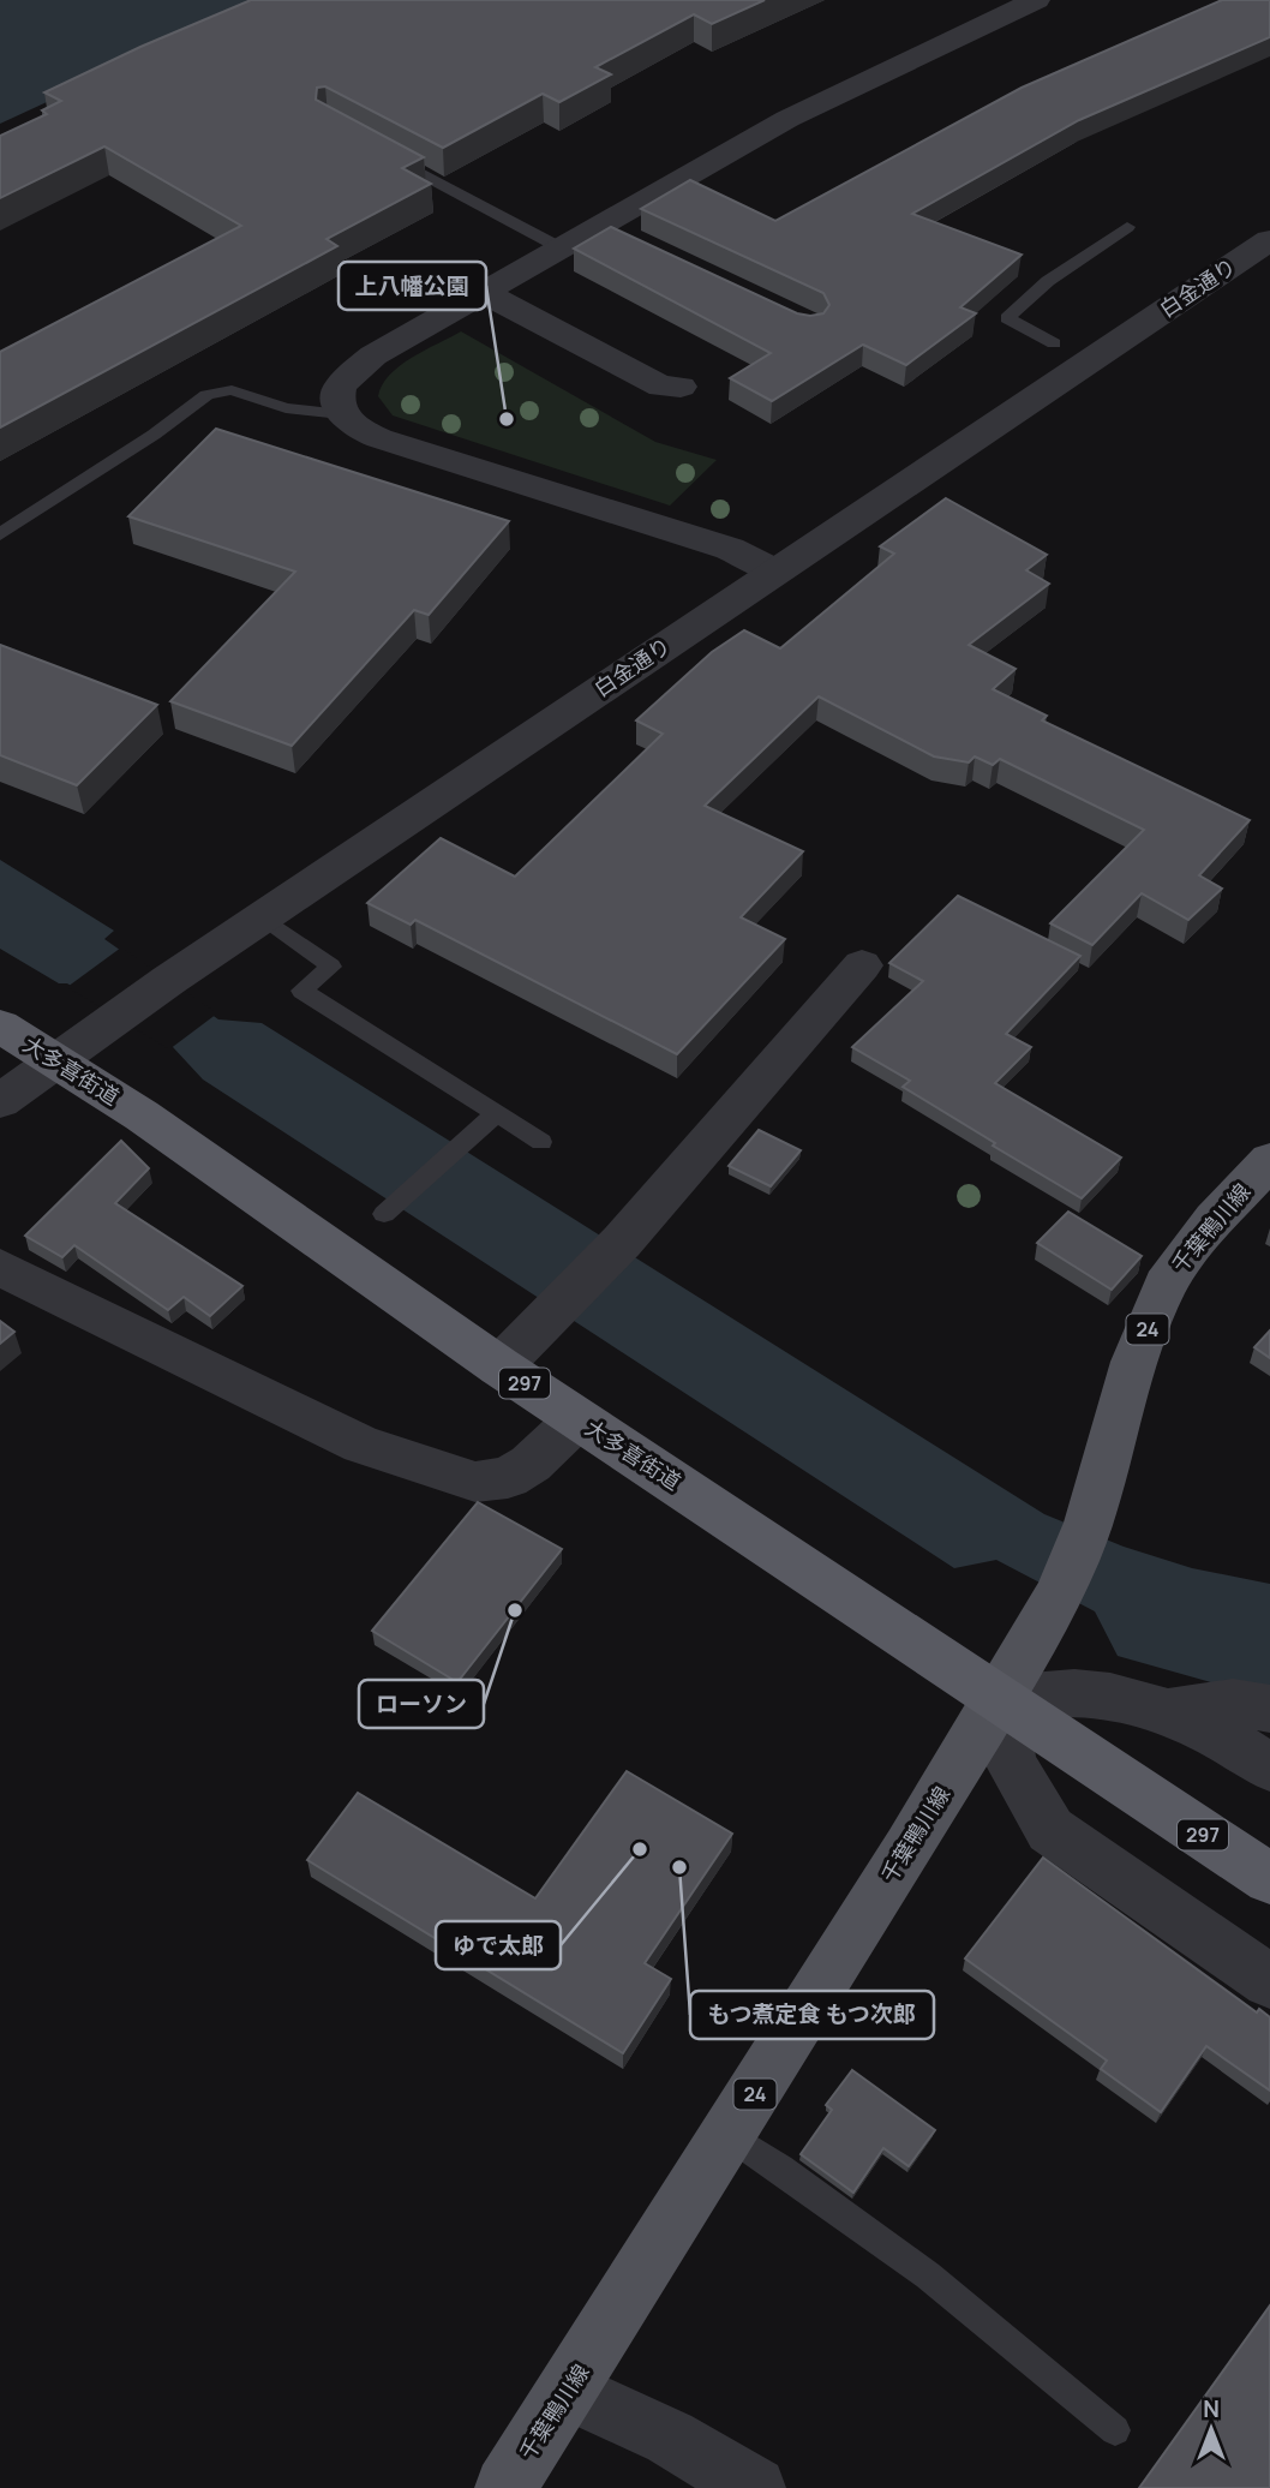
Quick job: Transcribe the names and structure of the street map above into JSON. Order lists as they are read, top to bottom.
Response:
{
  "streets": {
    "highway": ["大多喜街道", "297"],
    "main road": ["千葉鴨川線", "24"],
    "street": ["白金通り"]
  },
  "crossings": [
    ["白金通り", "大多喜街道"],
    ["大多喜街道", "千葉鴨川線"]
  ],
  "places": [
    "上八幡公園",
    "ローソン",
    "ゆで太郎",
    "もつ煮定食 もつ次郎"
  ],
  "north": "top"
}
